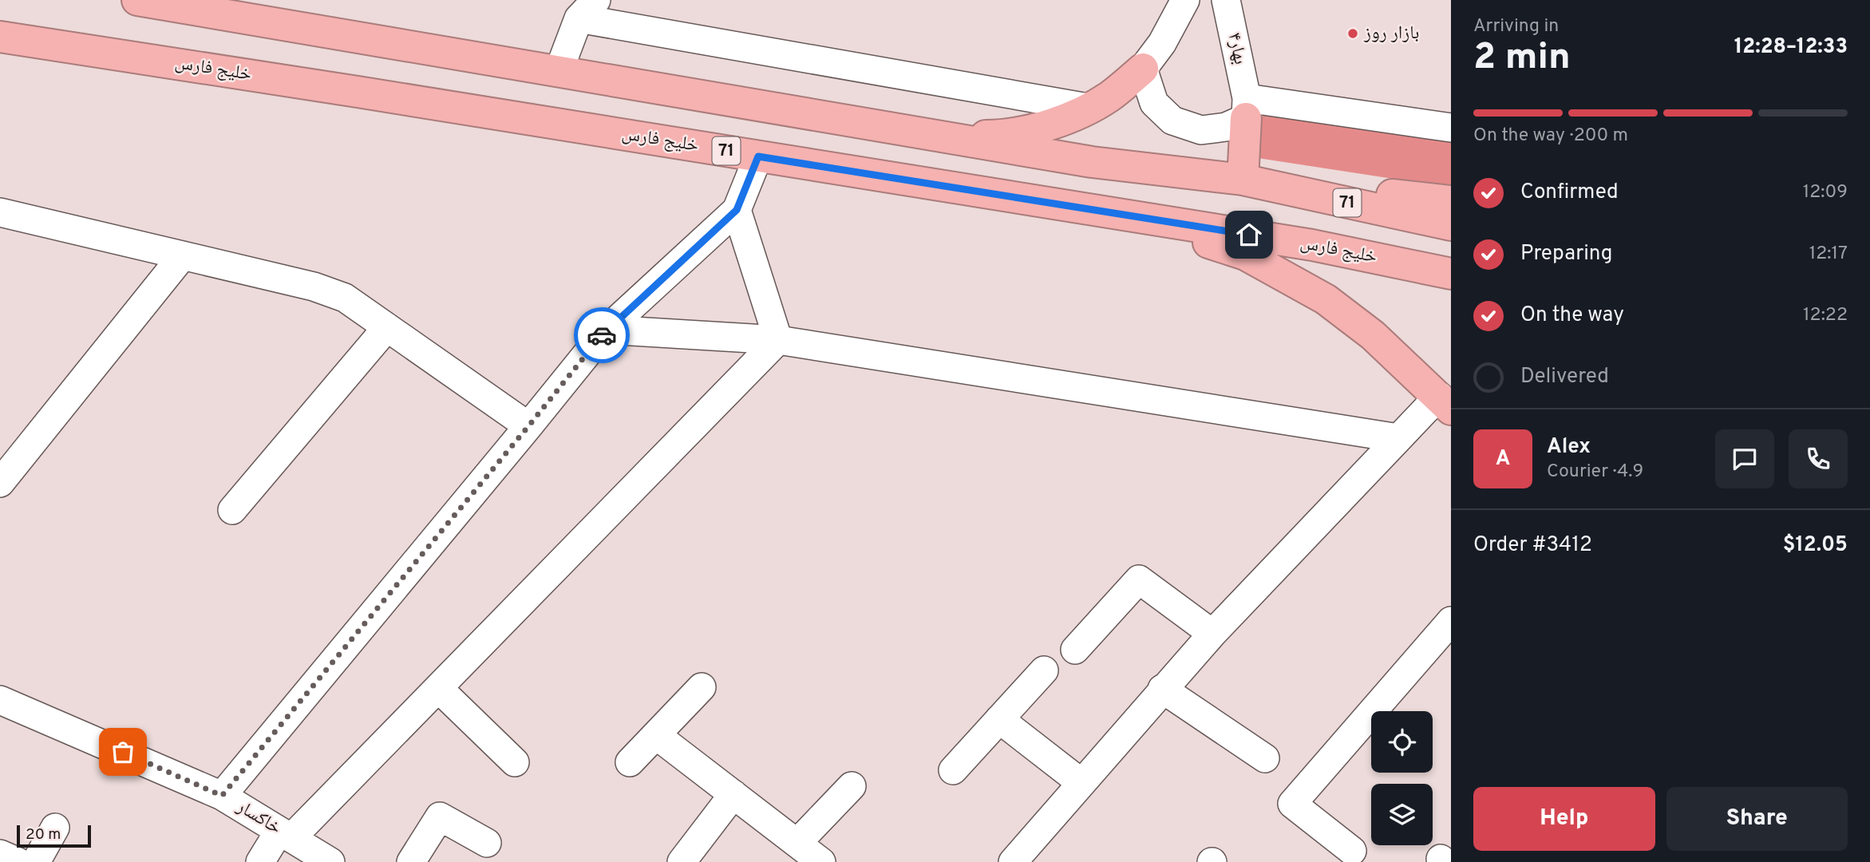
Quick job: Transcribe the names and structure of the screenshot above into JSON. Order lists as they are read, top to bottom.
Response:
{
  "streets": {
    "highway": ["خلیج فارس", "71"],
    "street": ["بهار۴", "خاکسار"]
  },
  "places": ["بازار روز"],
  "scale_bar": "20 m",
  "page": {
    "heading": ["2 min", "Arriving in", "12:28–12:33"],
    "panel": [
      "Alex",
      "Courier · 4.9",
      "Order #3412",
      "$12.05"
    ],
    "bar": "On the way · 200 m",
    "list": [
      ["Confirmed", "12:09"],
      ["Preparing", "12:17"],
      ["On the way", "12:22"],
      "Delivered"
    ],
    "round": "A",
    "buttons": ["Help", "Share"],
    "scale": "20 m"
  }
}
